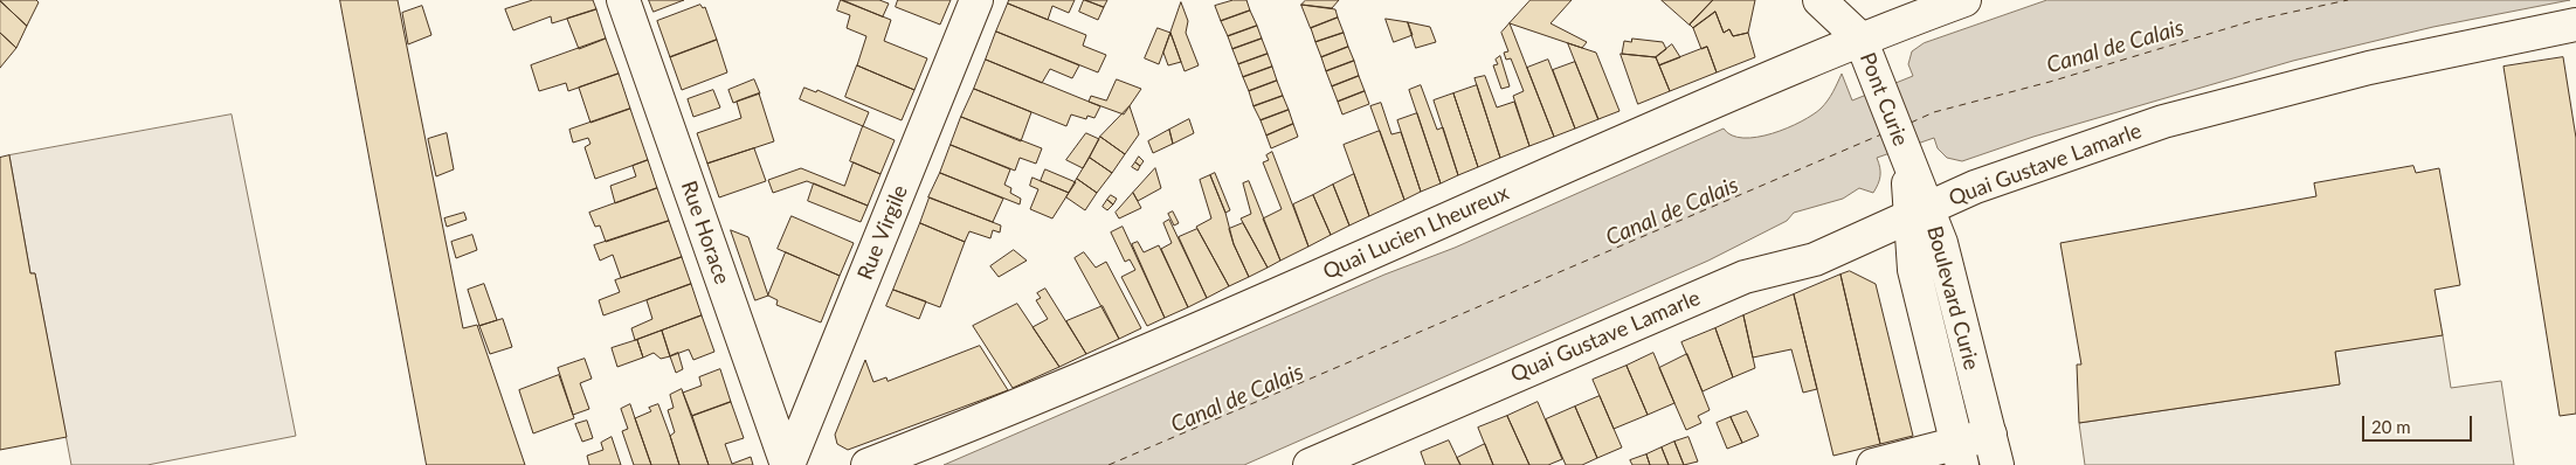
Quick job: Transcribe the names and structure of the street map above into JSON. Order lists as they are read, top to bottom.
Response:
{
  "streets": {
    "street": [
      "Pont Curie",
      "Quai Gustave Lamarle",
      "Rue Horace",
      "Rue Virgile",
      "Quai Lucien Lheureux",
      "Boulevard Curie"
    ]
  },
  "crossings": [
    ["Pont Curie", "Quai Lucien Lheureux"],
    ["Pont Curie", "Boulevard Curie"],
    ["Quai Gustave Lamarle", "Boulevard Curie"],
    ["Rue Horace", "Rue Virgile"]
  ],
  "water": ["Canal de Calais"],
  "scale_bar": "20 m"
}
